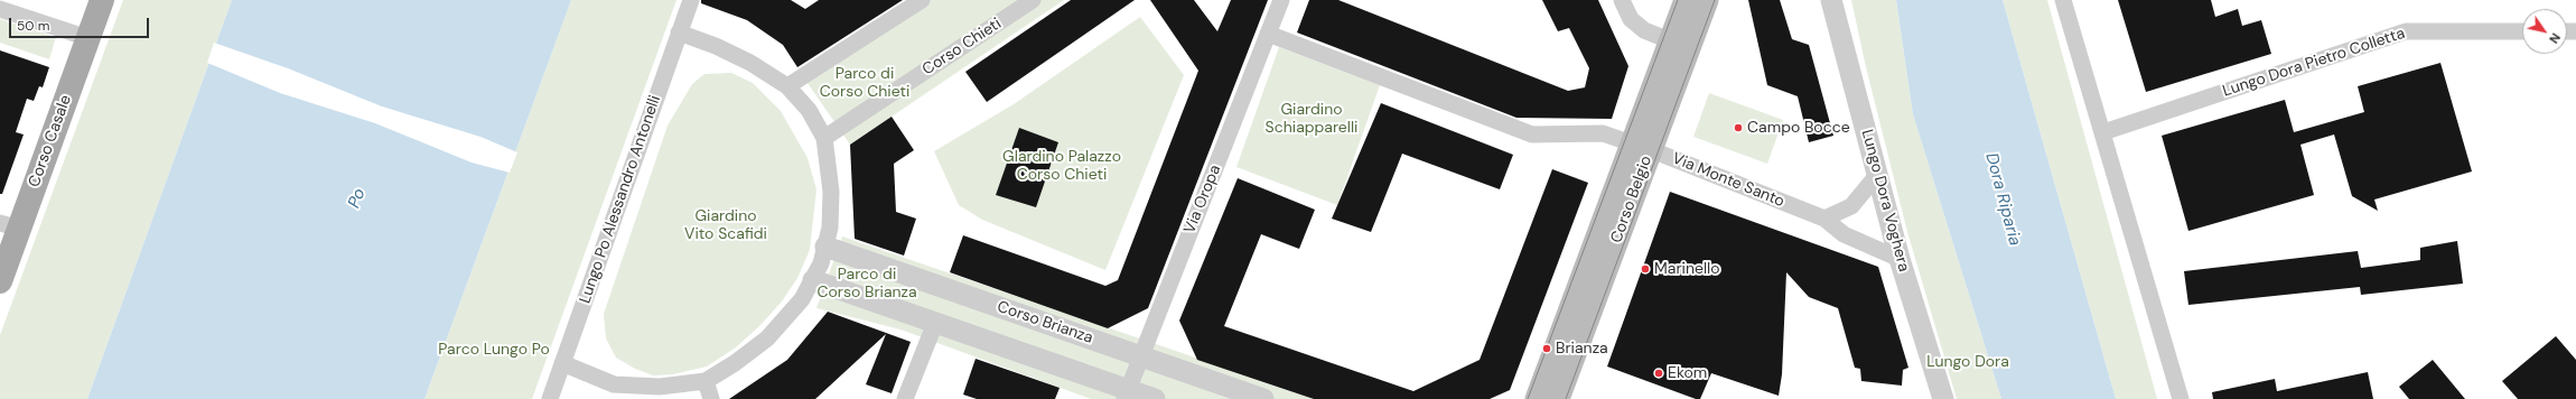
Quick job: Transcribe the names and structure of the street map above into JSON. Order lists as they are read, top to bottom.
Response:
{
  "streets": {
    "main road": ["Corso Casale", "Corso Belgio"],
    "street": [
      "Corso Chieti",
      "Lungo Dora Pietro Colletta",
      "Via Monte Santo",
      "Lungo Po Alessandro Antonelli",
      "Via Oropa",
      "Lungo Dora Voghera",
      "Corso Brianza"
    ]
  },
  "crossings": [
    ["Via Monte Santo", "Corso Belgio"],
    ["Via Monte Santo", "Lungo Dora Voghera"],
    ["Via Oropa", "Corso Belgio"],
    ["Via Oropa", "Corso Brianza"]
  ],
  "water": ["Po", "Dora Riparia"],
  "parks": [
    "Parco di Corso Chieti",
    "Giardino Schiapparelli",
    "GIardino Palazzo Corso Chieti",
    "Giardino Vito Scafidi",
    "Parco di Corso Brianza",
    "Parco Lungo Po",
    "Lungo Dora"
  ],
  "places": [
    "Campo Bocce",
    "Marinello",
    "Brianza",
    "Ekom"
  ],
  "scale_bar": "50 m",
  "north": "bottom right"
}
